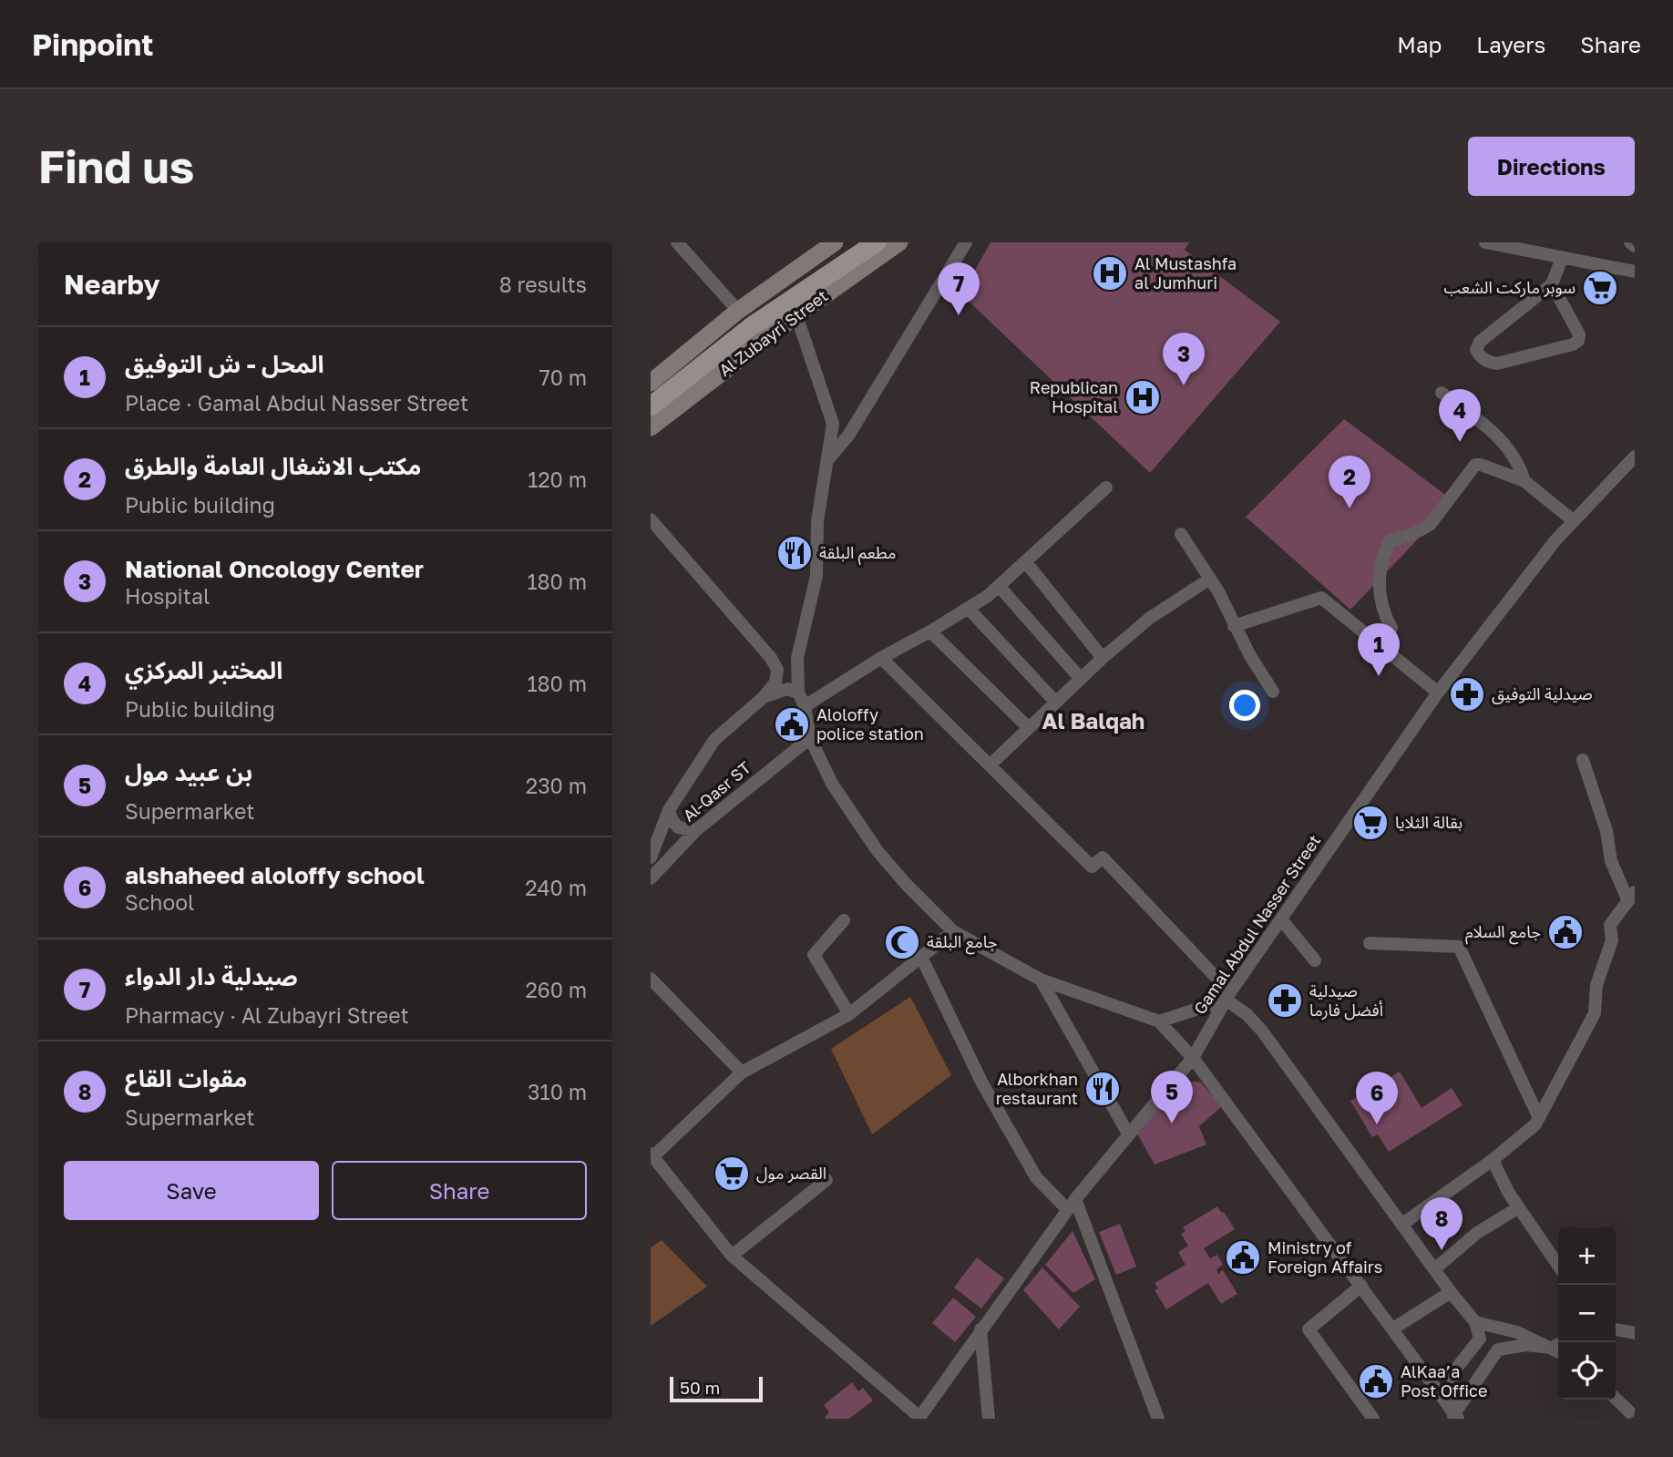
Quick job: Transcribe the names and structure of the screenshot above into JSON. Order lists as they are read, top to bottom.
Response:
{
  "streets": {
    "main road": ["Al Zubayri Street"],
    "street": ["Al-Qasr ST", "Gamal Abdul Nasser Street"]
  },
  "districts": ["Al Balqah"],
  "places": {
    "hospital": ["Al Mustashfa al Jumhuri", "Republican Hospital"],
    "supermarket": ["سوبر ماركت الشعب", "بقالة الثلايا", "القصر مول"],
    "restaurant": ["مطعم البلقة", "Alborkhan restaurant"],
    "pharmacy": ["صيدلية التوفيق", "صيدلية أفضل فارما"],
    "public building": [
      "Aloloffy police station",
      "جامع السلام",
      "Ministry of Foreign Affairs",
      "AlKaa’a Post Office"
    ],
    "mosque": ["جامع البلقة"]
  },
  "scale_bar": "50 m",
  "page": {
    "header": "Pinpoint",
    "nav": ["Map", "Layers", "Share"],
    "buttons": [
      "Directions",
      ["Save", "Share"]
    ],
    "title": "Find us",
    "heading": ["Nearby", "8 results"],
    "pins": [
      "7",
      "3",
      "4",
      "2",
      "1",
      "5",
      "6",
      "8"
    ],
    "list": [
      {
        "mark": "1",
        "name": "المحل - ش التوفيق",
        "note": "Place · Gamal Abdul Nasser Street",
        "value": "70 m"
      },
      {
        "mark": "2",
        "name": "مكتب الاشغال العامة والطرق",
        "note": "Public building",
        "value": "120 m"
      },
      {
        "mark": "3",
        "name": "National Oncology Center",
        "note": "Hospital",
        "value": "180 m"
      },
      {
        "mark": "4",
        "name": "المختبر المركزي",
        "note": "Public building",
        "value": "180 m"
      },
      {
        "mark": "5",
        "name": "بن عبيد مول",
        "note": "Supermarket",
        "value": "230 m"
      },
      {
        "mark": "6",
        "name": "alshaheed aloloffy school",
        "note": "School",
        "value": "240 m"
      },
      {
        "mark": "7",
        "name": "صيدلية دار الدواء",
        "note": "Pharmacy · Al Zubayri Street",
        "value": "260 m"
      },
      {
        "mark": "8",
        "name": "مقوات القاع",
        "note": "Supermarket",
        "value": "310 m"
      }
    ],
    "map_buttons": ["+", "−"],
    "scale": "50 m"
  }
}
